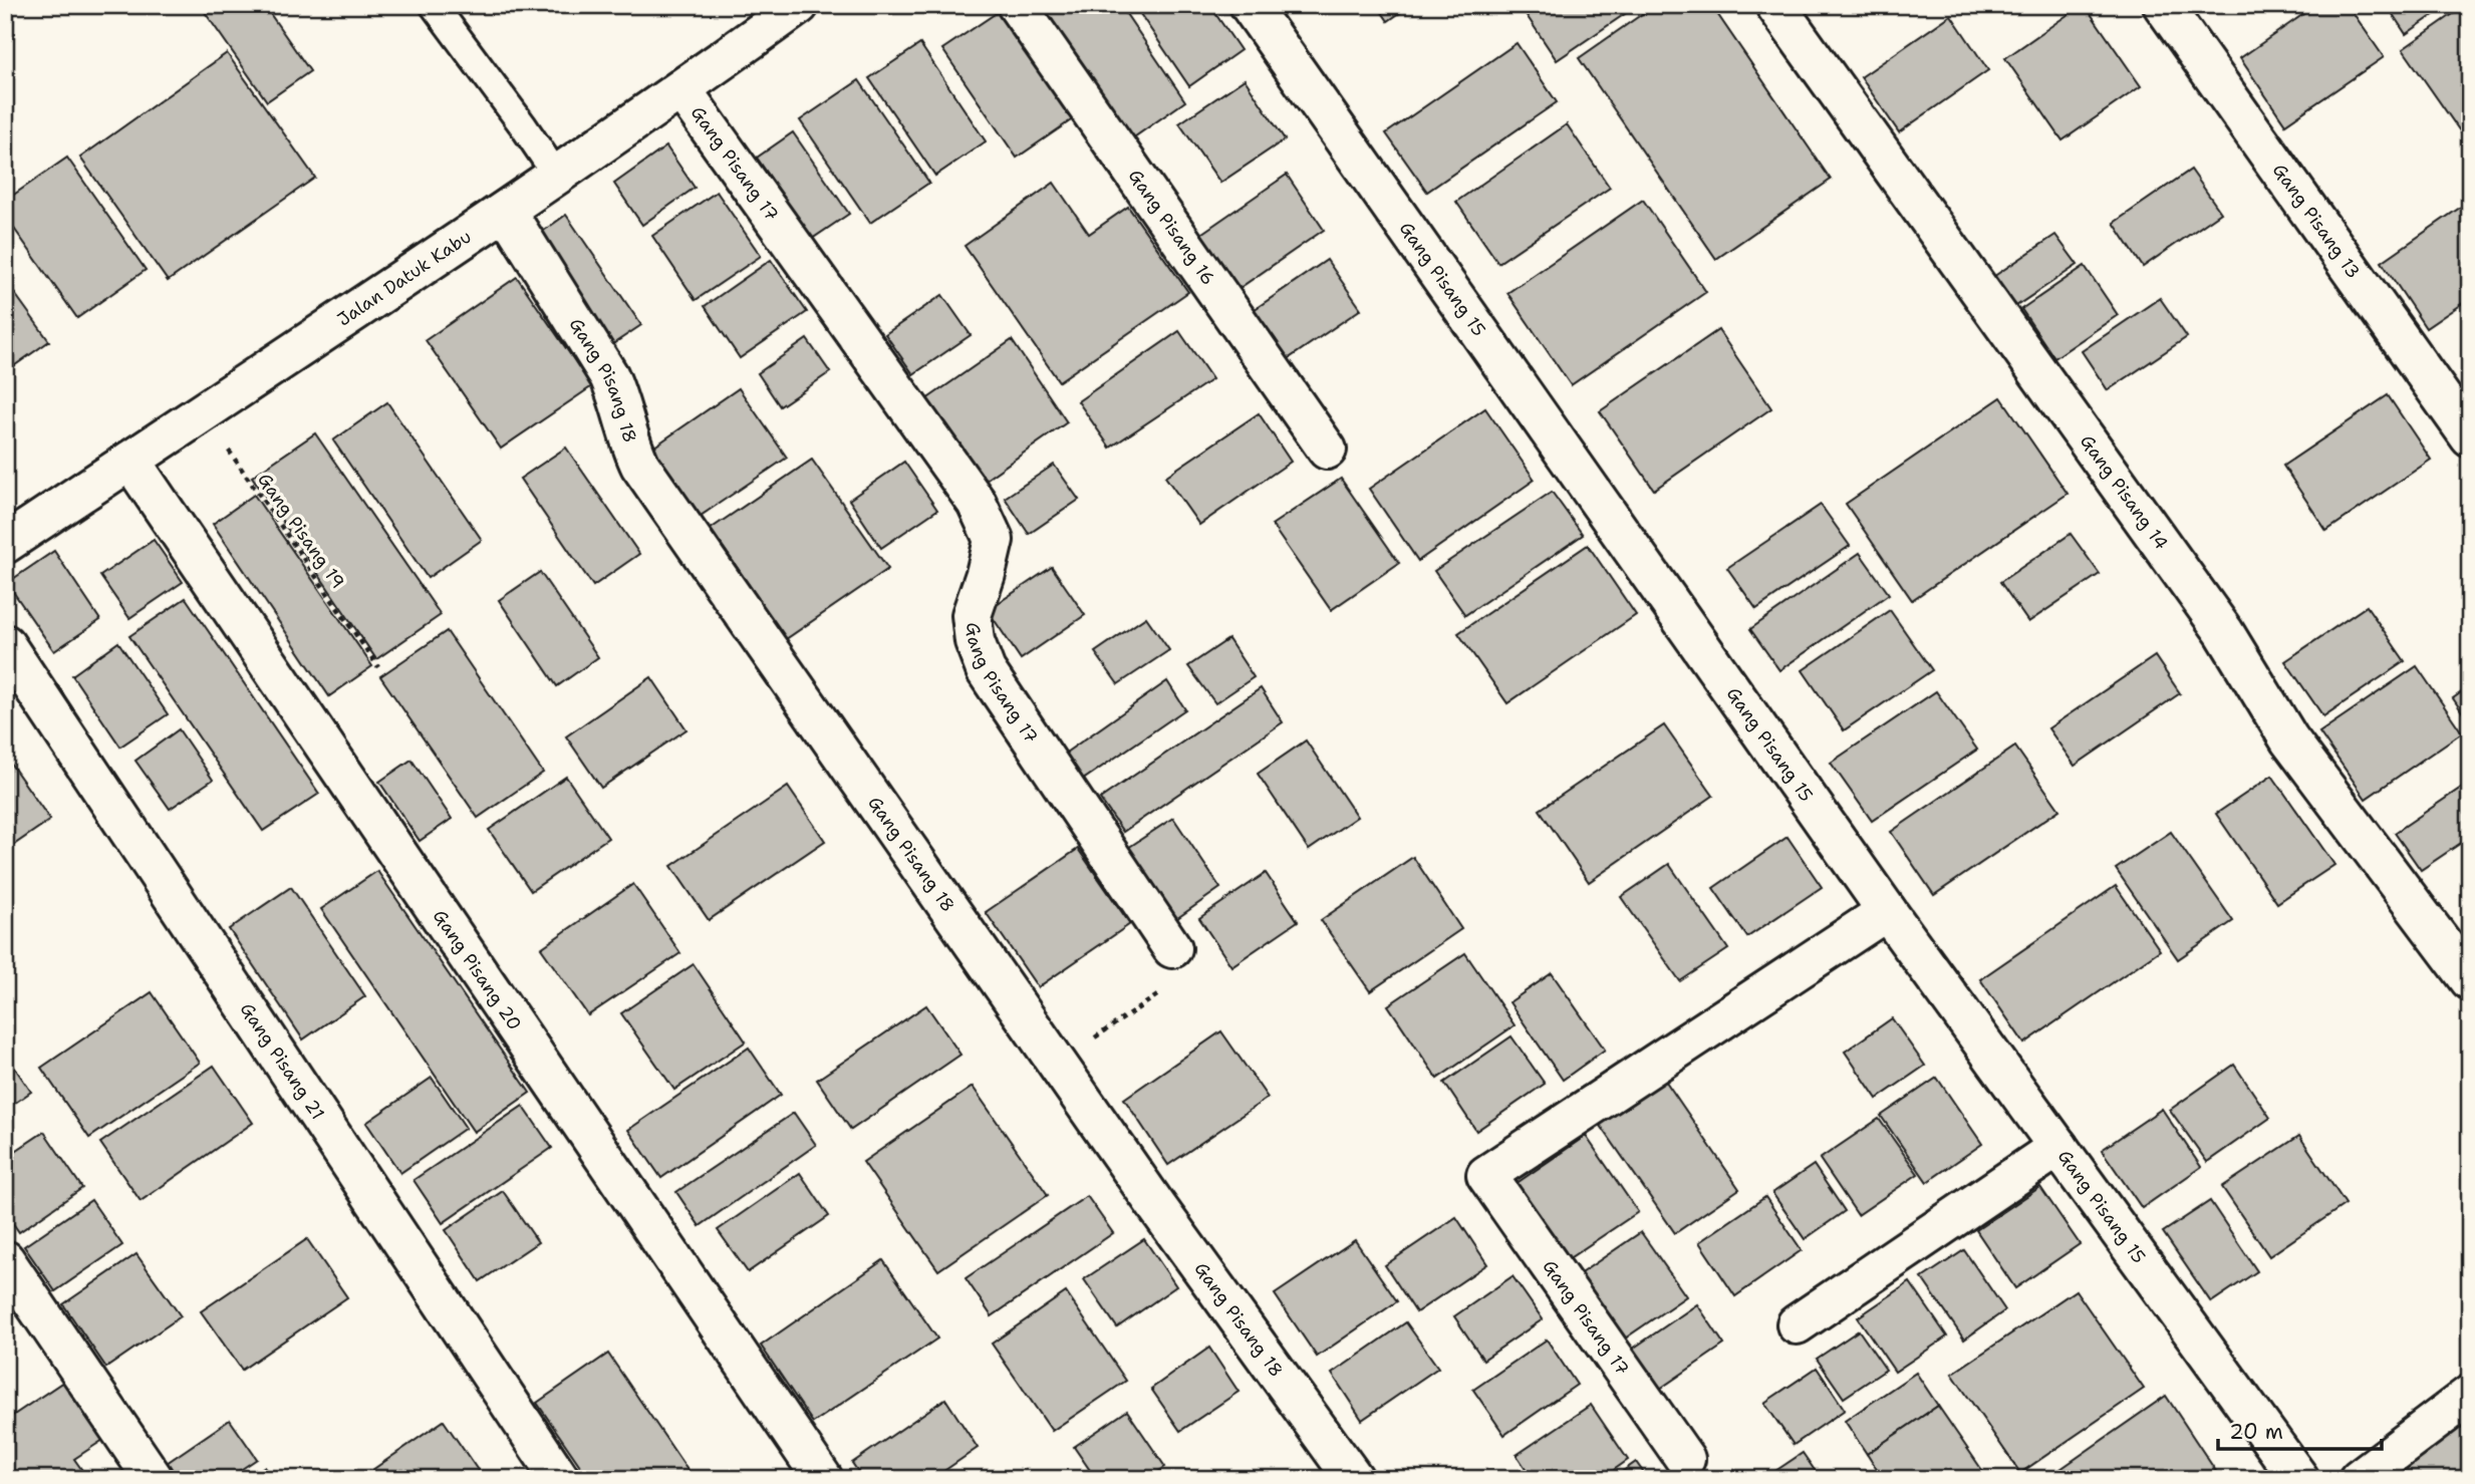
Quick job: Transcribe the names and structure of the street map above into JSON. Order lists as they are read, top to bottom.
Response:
{
  "streets": {
    "street": [
      "Gang Pisang 17",
      "Gang Pisang 13",
      "Gang Pisang 16",
      "Jalan Datuk Kabu",
      "Gang Pisang 15",
      "Gang Pisang 18",
      "Gang Pisang 14",
      "Gang Pisang 20",
      "Gang Pisang 21"
    ],
    "path": ["Gang Pisang 19"]
  },
  "crossings": [
    ["Gang Pisang 17", "Jalan Datuk Kabu"],
    ["Gang Pisang 17", "Gang Pisang 15"],
    ["Jalan Datuk Kabu", "Gang Pisang 18"],
    ["Jalan Datuk Kabu", "Gang Pisang 19"],
    ["Jalan Datuk Kabu", "Gang Pisang 20"]
  ],
  "scale_bar": "20 m"
}
